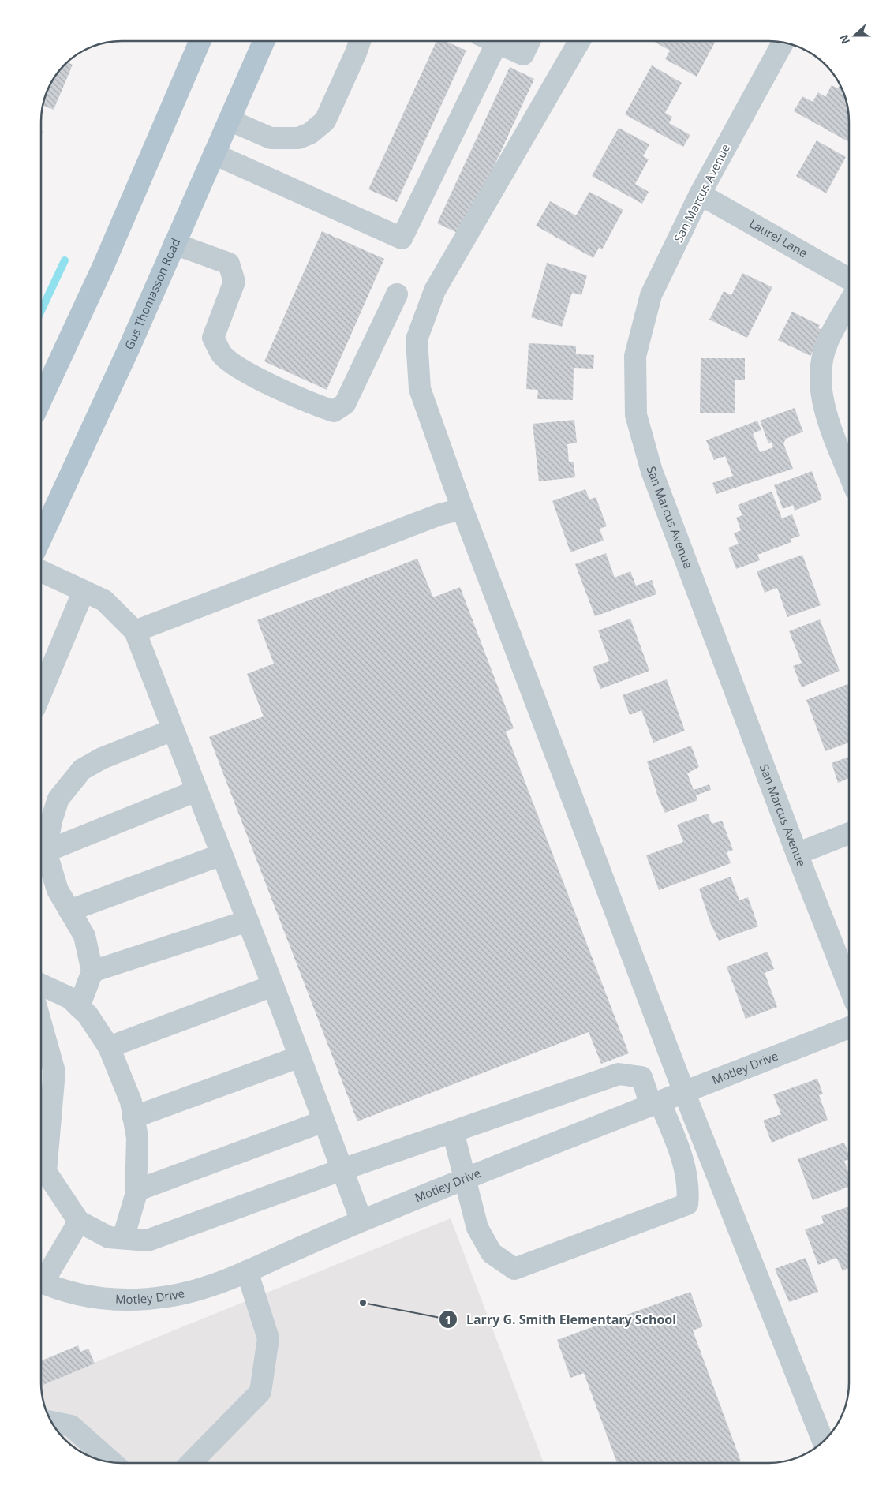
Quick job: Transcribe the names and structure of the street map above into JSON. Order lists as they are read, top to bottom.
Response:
{
  "streets": {
    "main road": ["Gus Thomasson Road"],
    "street": ["San Marcus Avenue", "Laurel Lane", "Motley Drive"]
  },
  "crossings": [
    ["San Marcus Avenue", "Laurel Lane"]
  ],
  "places": ["Larry G. Smith Elementary School"],
  "north": "left"
}
